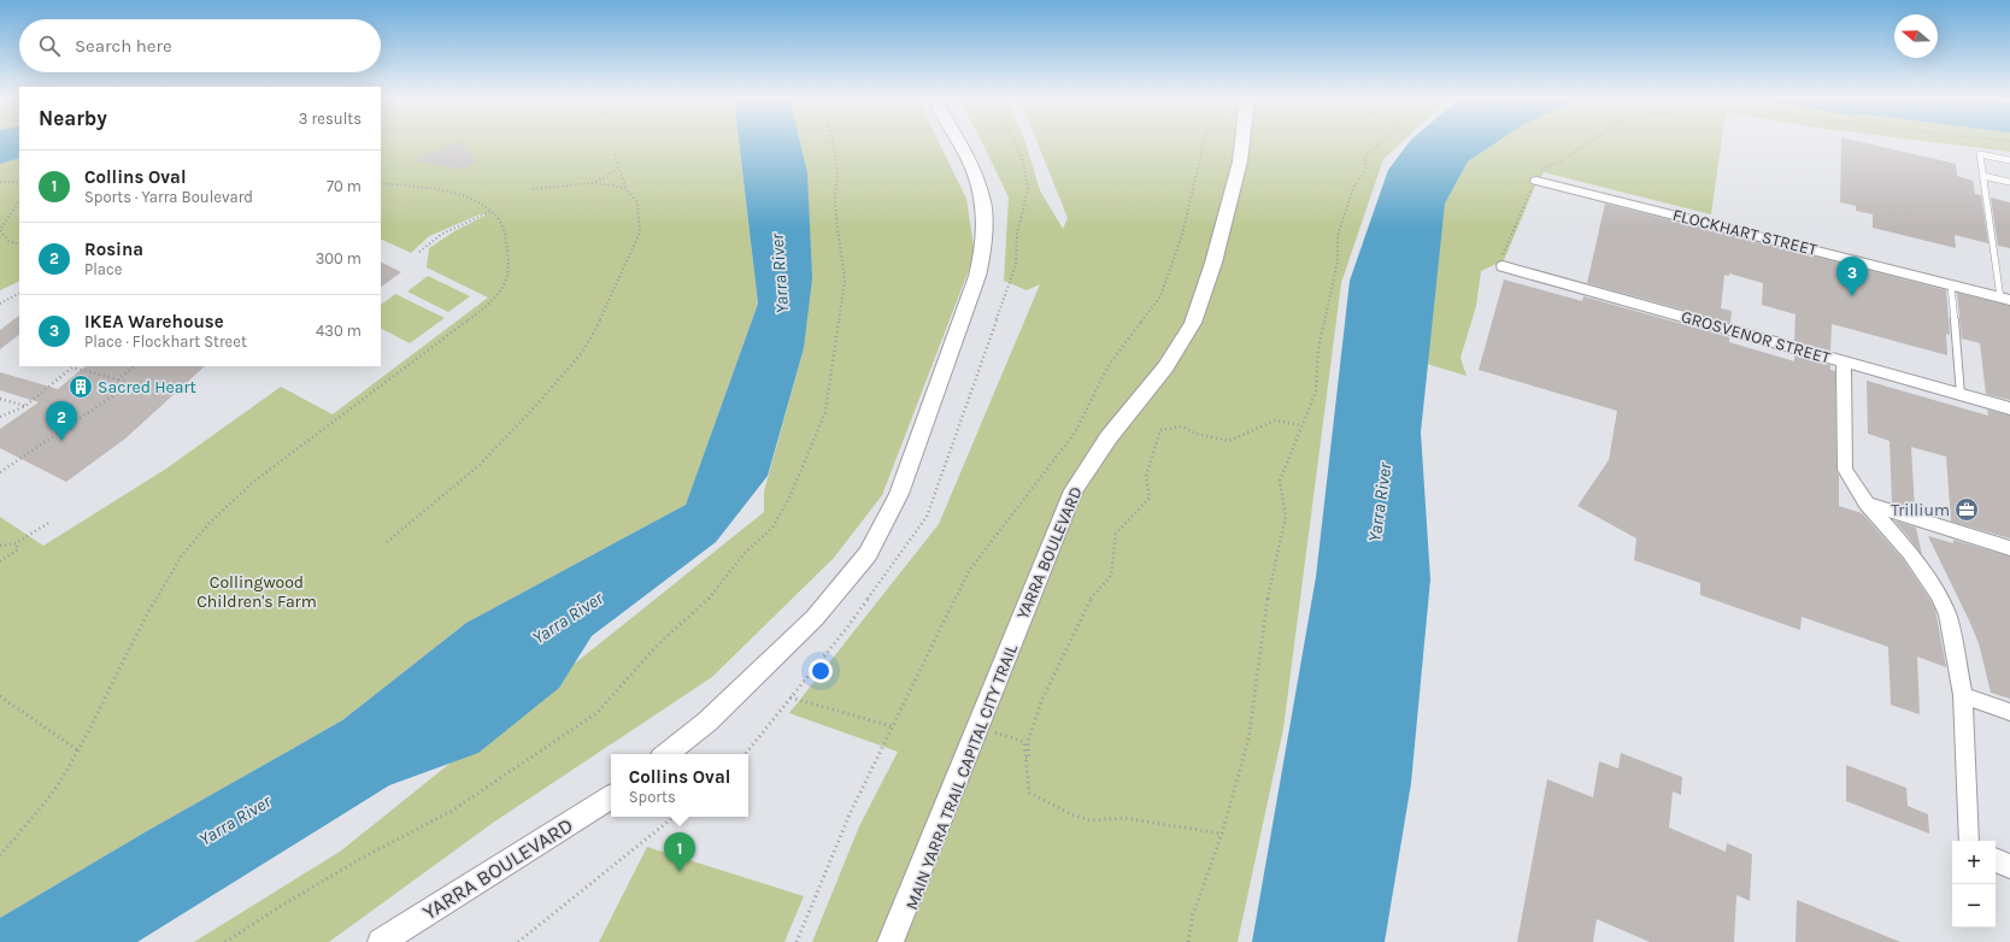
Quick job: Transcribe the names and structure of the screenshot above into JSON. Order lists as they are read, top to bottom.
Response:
{
  "streets": {
    "street": ["FLOCKHART STREET", "GROSVENOR STREET", "YARRA BOULEVARD"]
  },
  "water": ["Yarra River"],
  "parks": ["Collingwood Children's Farm"],
  "places": {
    "building": ["Sacred Heart"],
    "office": ["Trillium"]
  },
  "north": "left",
  "page": {
    "search": "Search here",
    "heading": ["Nearby", "3 results"],
    "list": [
      {
        "mark": "1",
        "name": "Collins Oval",
        "note": "Sports · Yarra Boulevard",
        "value": "70 m"
      },
      {
        "mark": "2",
        "name": "Rosina",
        "note": "Place",
        "value": "300 m"
      },
      {
        "mark": "3",
        "name": "IKEA Warehouse",
        "note": "Place · Flockhart Street",
        "value": "430 m"
      }
    ],
    "pins": ["3", "2", "1"],
    "popup": ["Collins Oval", "Sports"],
    "map_buttons": ["+", "−"]
  }
}
